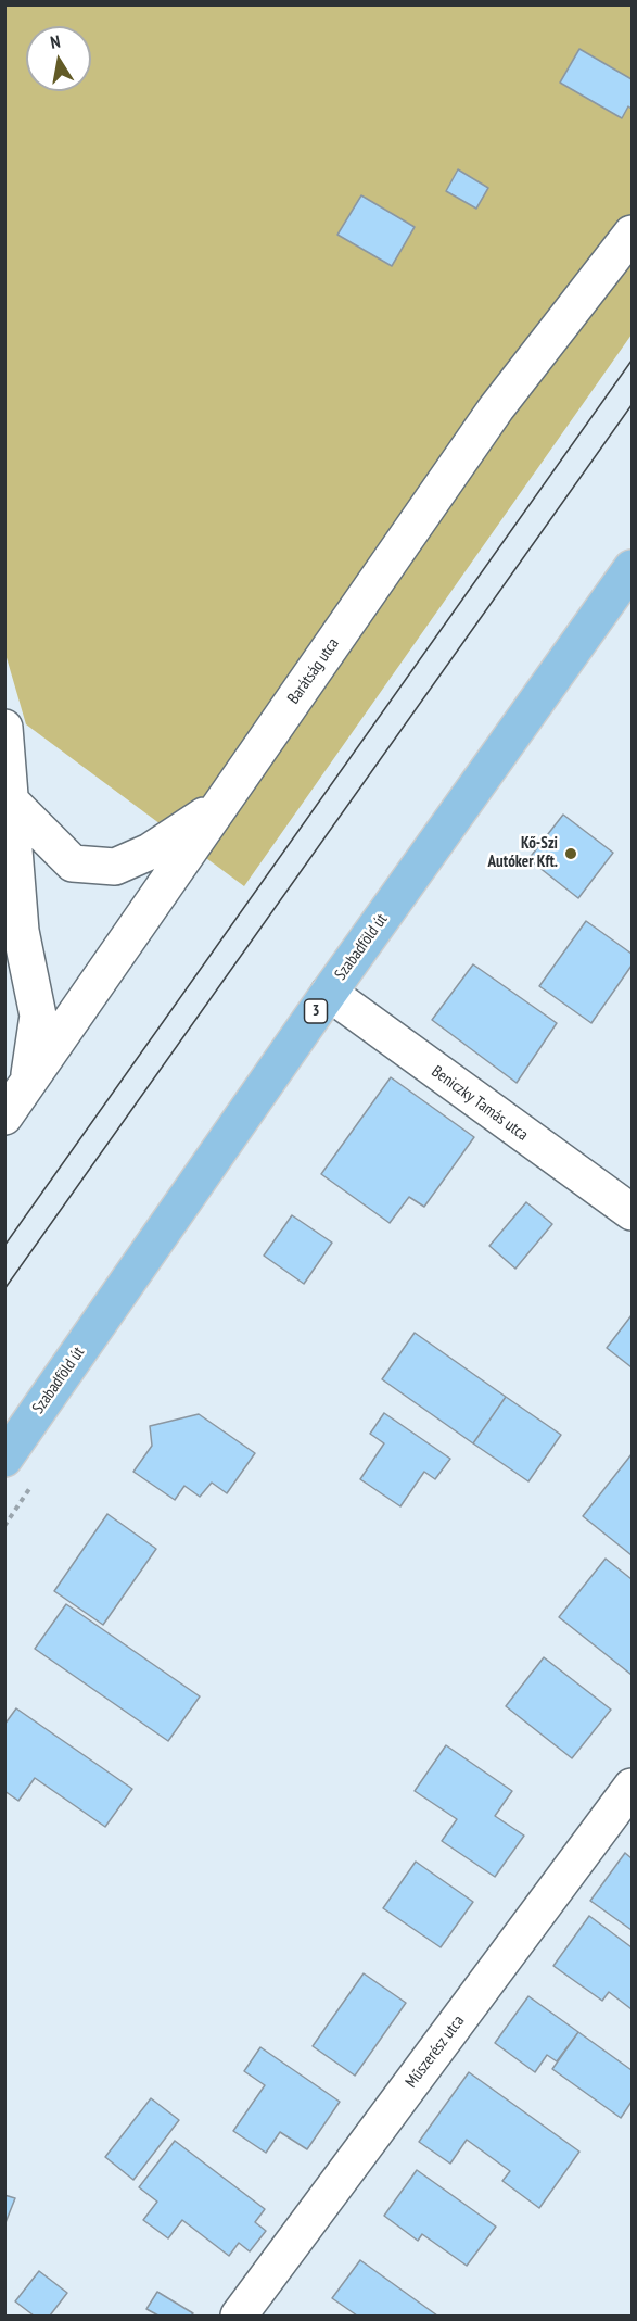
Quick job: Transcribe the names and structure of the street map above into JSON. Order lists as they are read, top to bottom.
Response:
{
  "streets": {
    "main road": ["Szabadföld út", "3"],
    "street": ["Barátság utca", "Beniczky Tamás utca", "Műszerész utca"]
  },
  "crossings": [
    ["Szabadföld út", "Beniczky Tamás utca"]
  ],
  "places": ["Kő-Szi Autóker Kft."],
  "north": "top"
}
